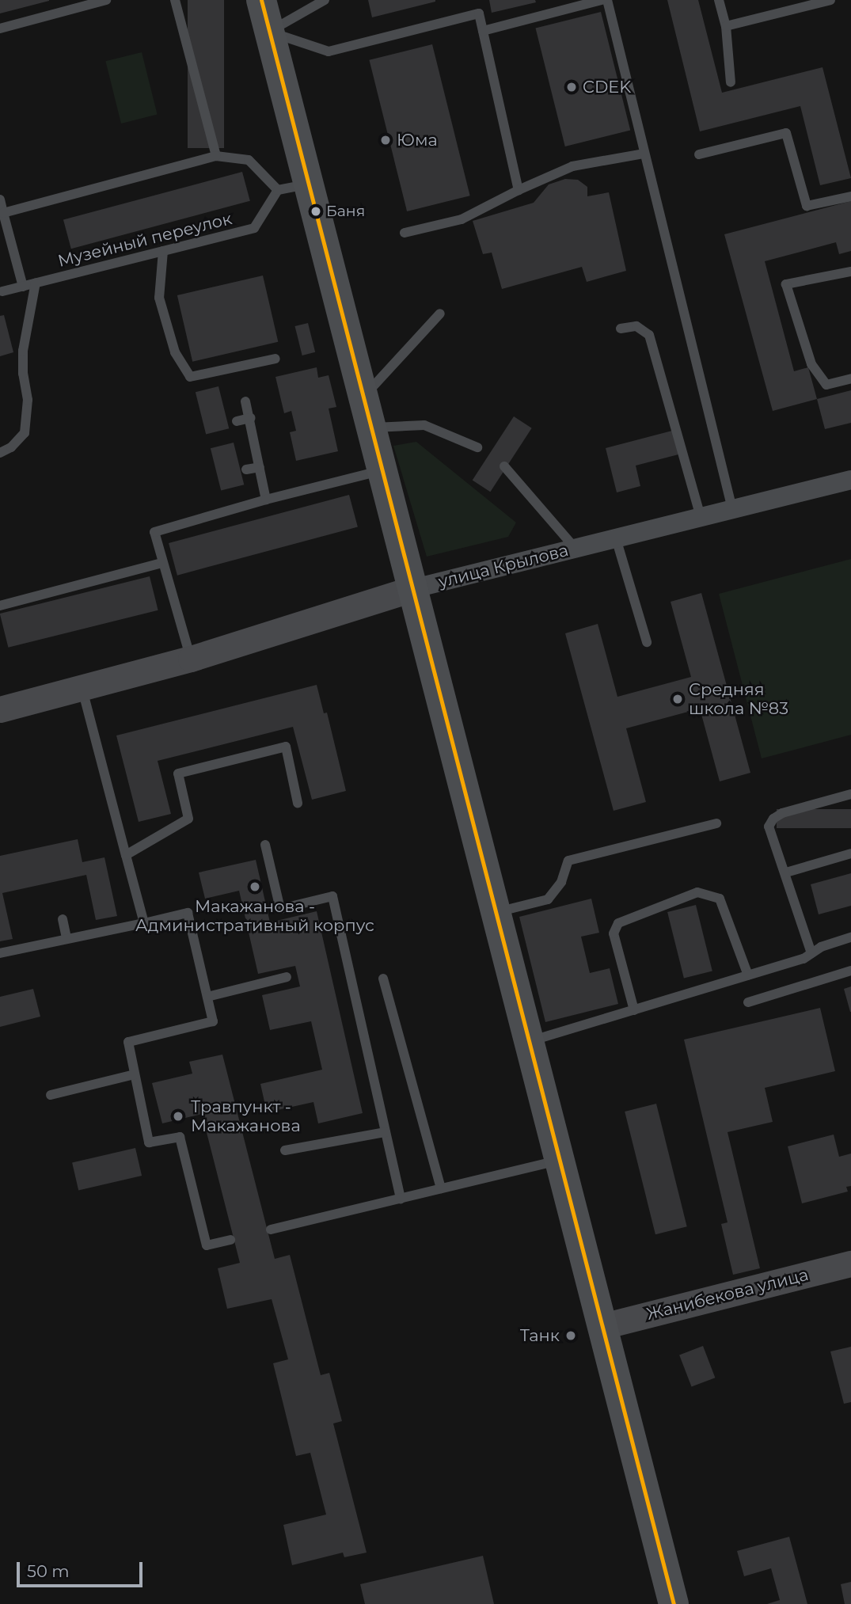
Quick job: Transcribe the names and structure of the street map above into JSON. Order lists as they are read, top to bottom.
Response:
{
  "streets": {
    "street": ["улица Крылова", "Жанибекова улица"],
    "lane": ["Музейный переулок"]
  },
  "places": [
    "CDEK",
    "Юма",
    "Баня",
    "Средняя школа №83",
    "Макажанова - Административный корпус",
    "Травпункт - Макажанова",
    "Танк"
  ],
  "scale_bar": "50 m"
}
